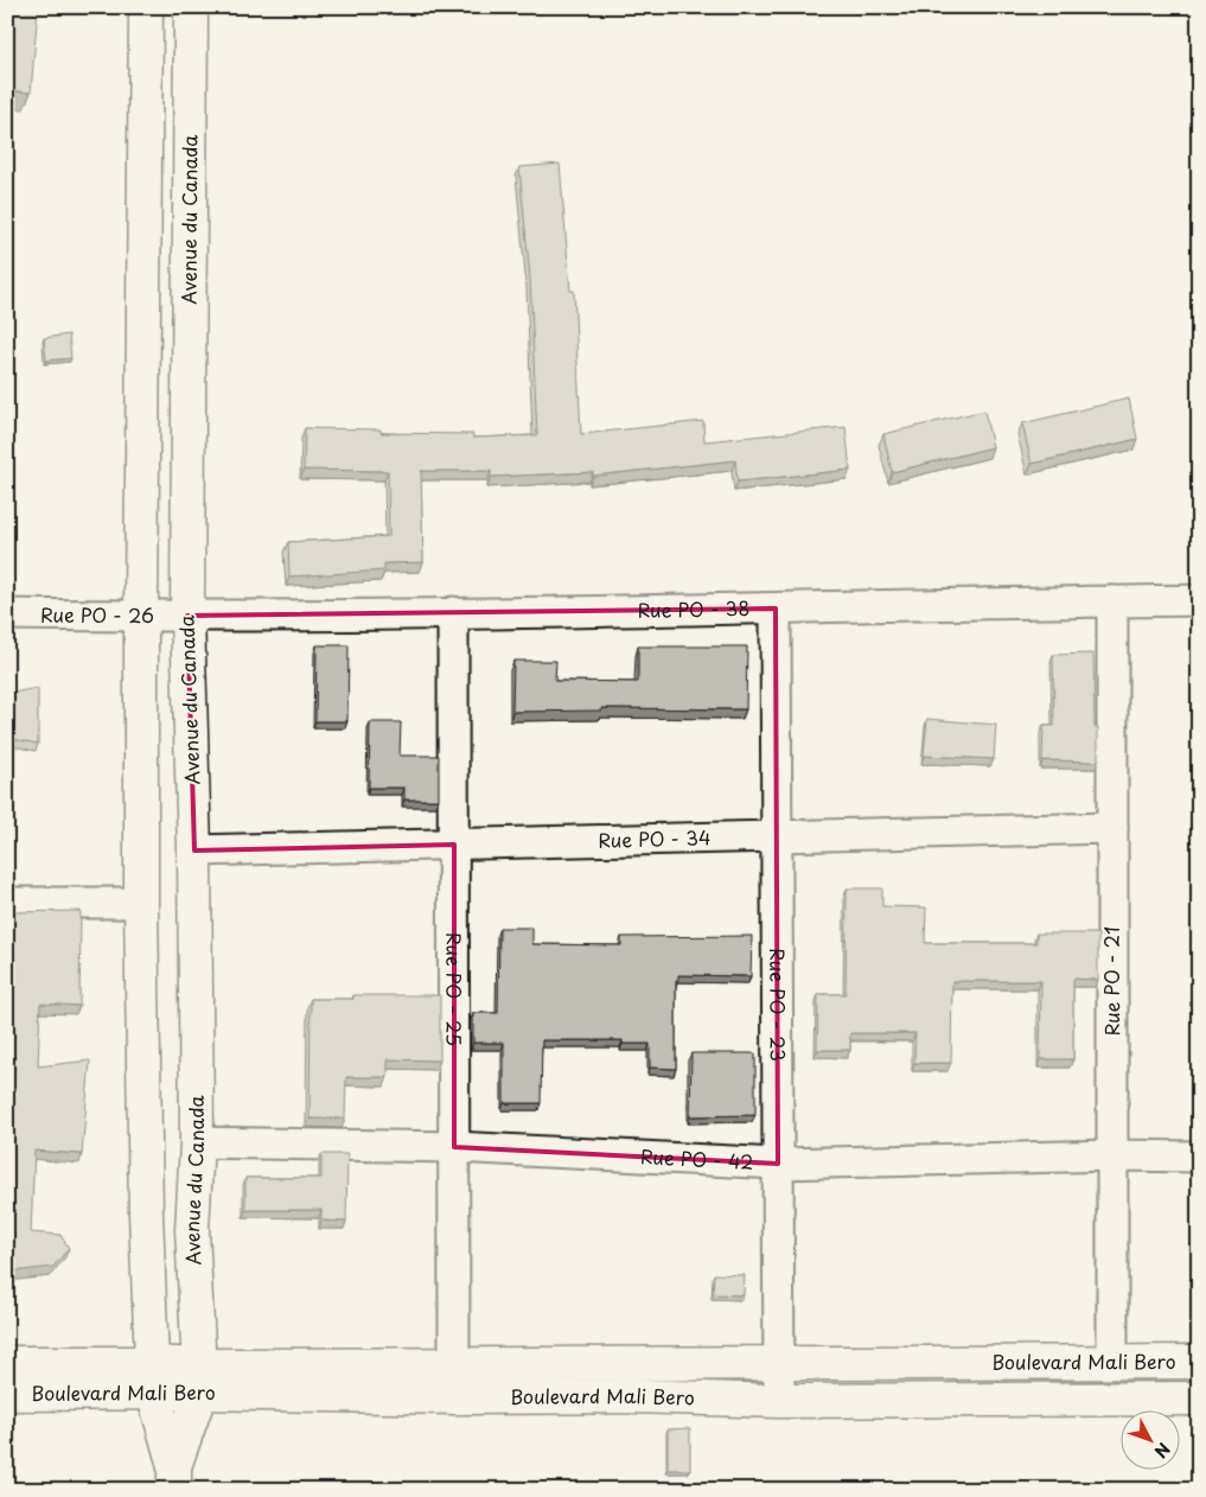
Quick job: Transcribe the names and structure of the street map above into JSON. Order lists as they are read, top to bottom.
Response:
{
  "streets": {
    "street": [
      "Avenue du Canada",
      "Rue PO - 38",
      "Rue PO - 26",
      "Rue PO - 34",
      "Rue PO - 21",
      "Rue PO - 25",
      "Rue PO - 23",
      "Rue PO - 42",
      "Boulevard Mali Bero"
    ]
  },
  "crossings": [
    ["Avenue du Canada", "Rue PO - 38"],
    ["Avenue du Canada", "Rue PO - 26"],
    ["Avenue du Canada", "Rue PO - 34"],
    ["Avenue du Canada", "Rue PO - 42"],
    ["Avenue du Canada", "Boulevard Mali Bero"],
    ["Rue PO - 38", "Rue PO - 26"],
    ["Rue PO - 38", "Rue PO - 21"],
    ["Rue PO - 38", "Rue PO - 25"],
    ["Rue PO - 38", "Rue PO - 23"],
    ["Rue PO - 34", "Rue PO - 21"],
    ["Rue PO - 34", "Rue PO - 25"],
    ["Rue PO - 34", "Rue PO - 23"],
    ["Rue PO - 21", "Rue PO - 42"],
    ["Rue PO - 21", "Boulevard Mali Bero"],
    ["Rue PO - 25", "Rue PO - 42"],
    ["Rue PO - 25", "Boulevard Mali Bero"],
    ["Rue PO - 23", "Rue PO - 42"],
    ["Rue PO - 23", "Boulevard Mali Bero"]
  ],
  "north": "bottom right"
}
